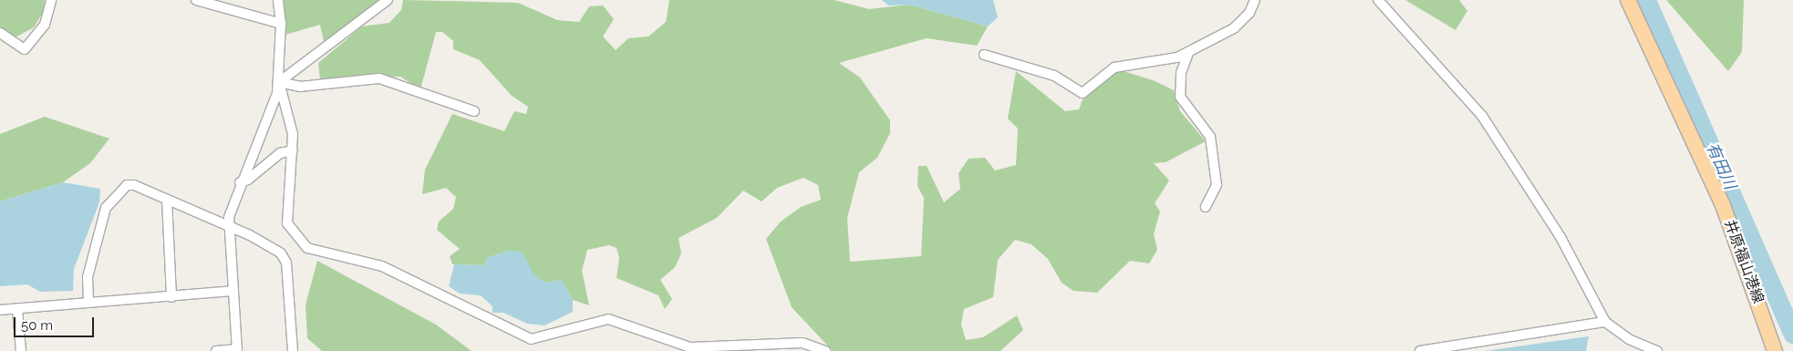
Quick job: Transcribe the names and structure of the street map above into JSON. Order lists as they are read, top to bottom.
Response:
{
  "streets": {
    "main road": ["井原福山港線"]
  },
  "water": ["有田川"],
  "scale_bar": "50 m"
}
